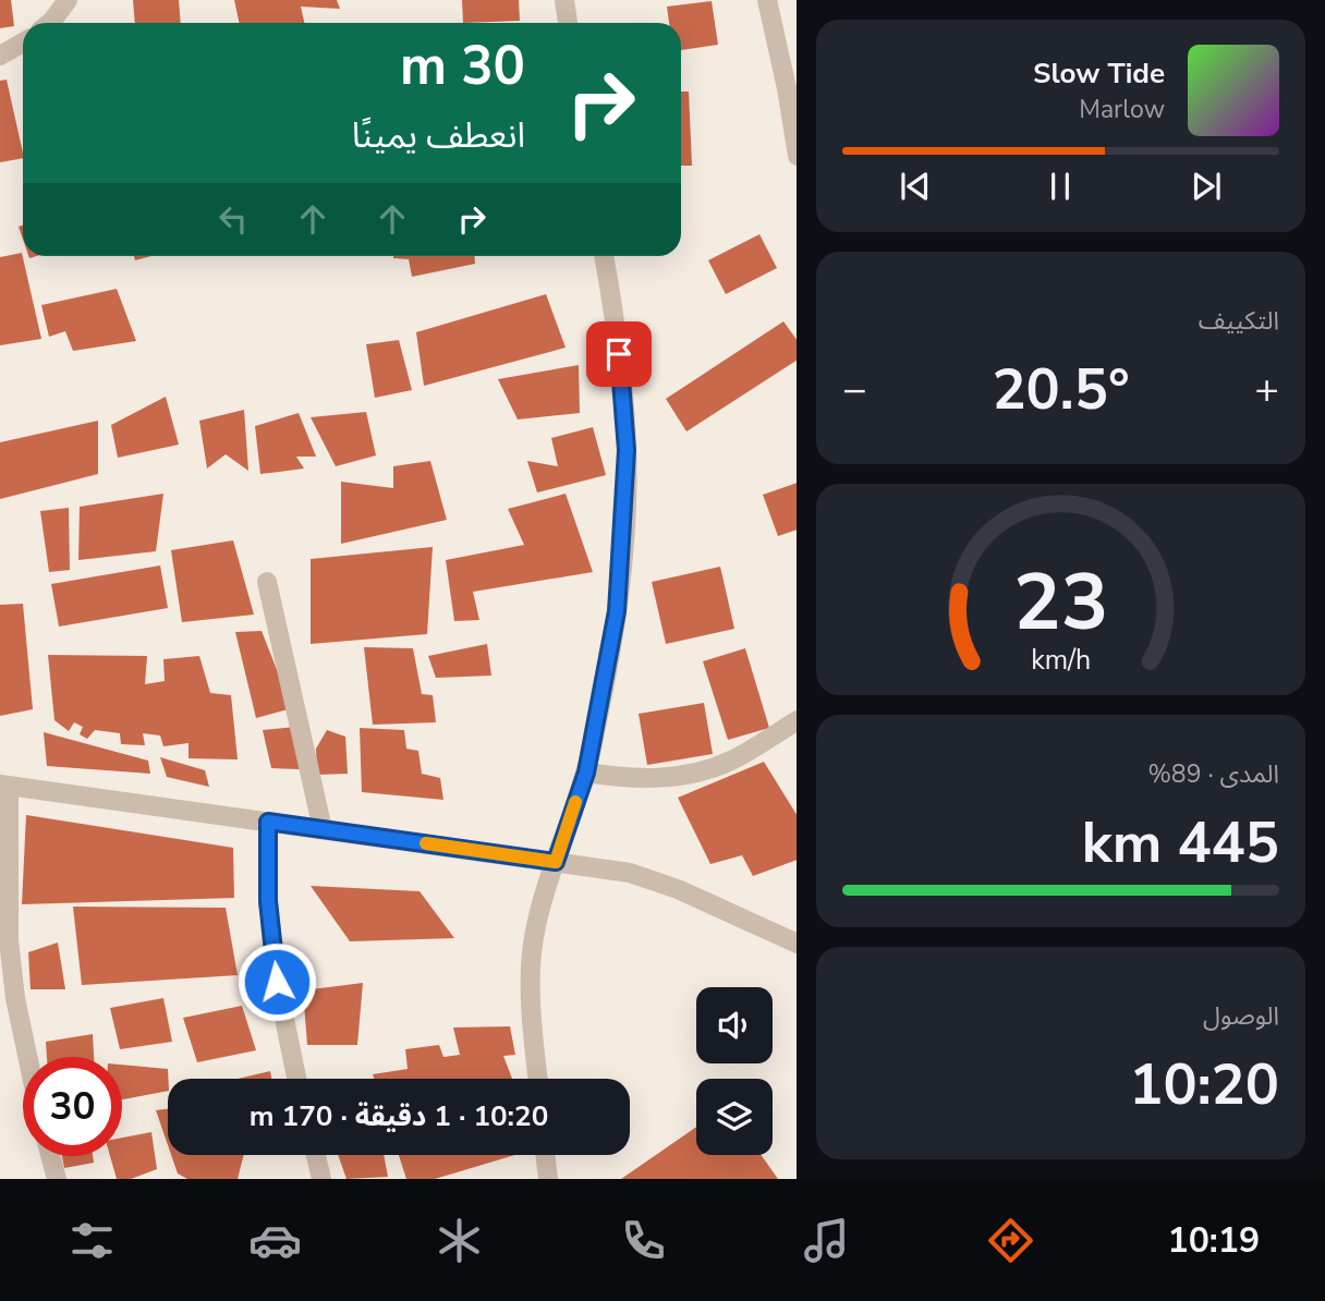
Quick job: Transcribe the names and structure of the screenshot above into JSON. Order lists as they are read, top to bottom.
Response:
{
  "page": {
    "turn": ["30 m", "انعطف يمينًا"],
    "song": ["Slow Tide", "Marlow"],
    "tile": [
      "التكييف",
      ["المدى · 89%", "445 km"],
      ["الوصول", "10:20"]
    ],
    "heat": ["−", "20.5°", "+"],
    "limit": "30",
    "trip": "10:20 · 1 دقيقة · 170 m",
    "tabs": "10:19",
    "gauge": ["23", "km/h"]
  }
}
